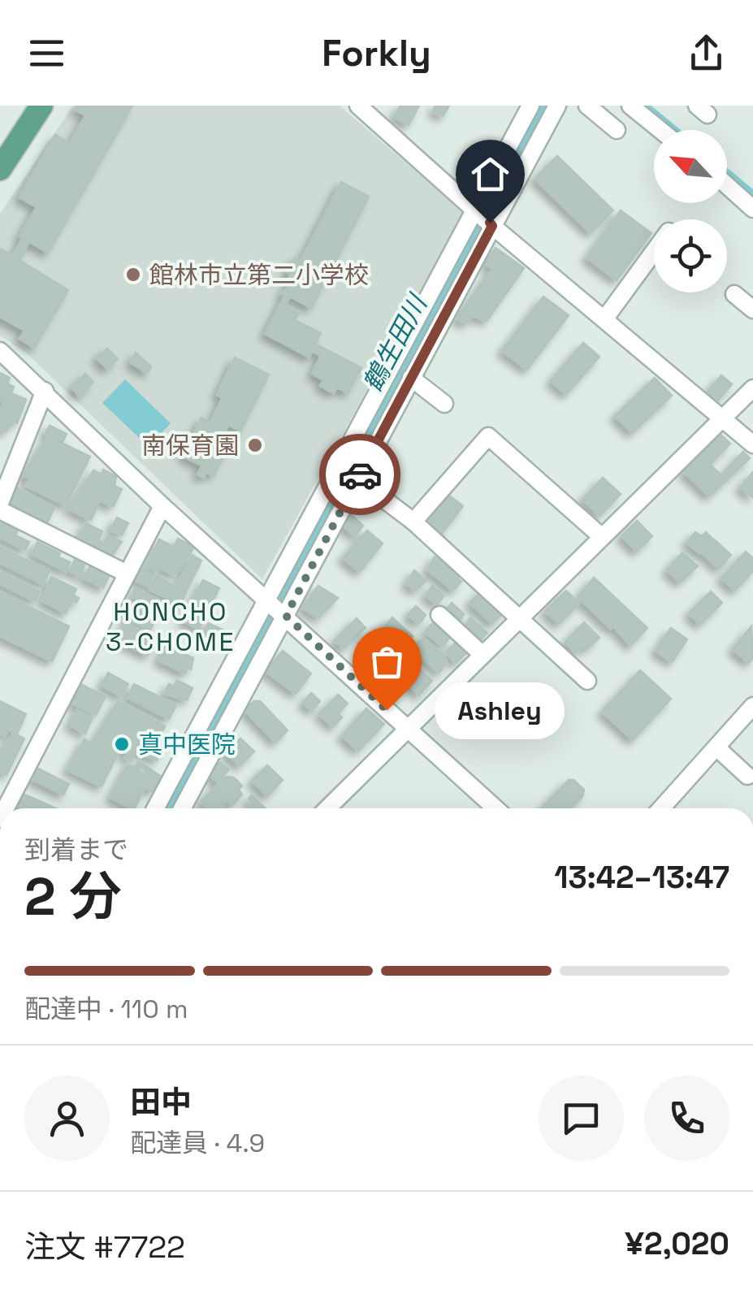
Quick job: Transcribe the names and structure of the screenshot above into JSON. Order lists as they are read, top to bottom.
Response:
{
  "districts": ["HONCHO 3-CHOME"],
  "water": ["鶴生田川"],
  "places": [
    "館林市立第二小学校",
    "南保育園",
    "Ashley",
    "真中医院"
  ],
  "north": "top left",
  "page": {
    "header": "Forkly",
    "bubble": "Ashley",
    "heading": ["2 分", "到着まで", "13:42–13:47"],
    "panel": [
      "田中",
      "配達員 · 4.9",
      "注文 #7722",
      "¥2,020"
    ],
    "bar": "配達中 · 110 m"
  }
}
